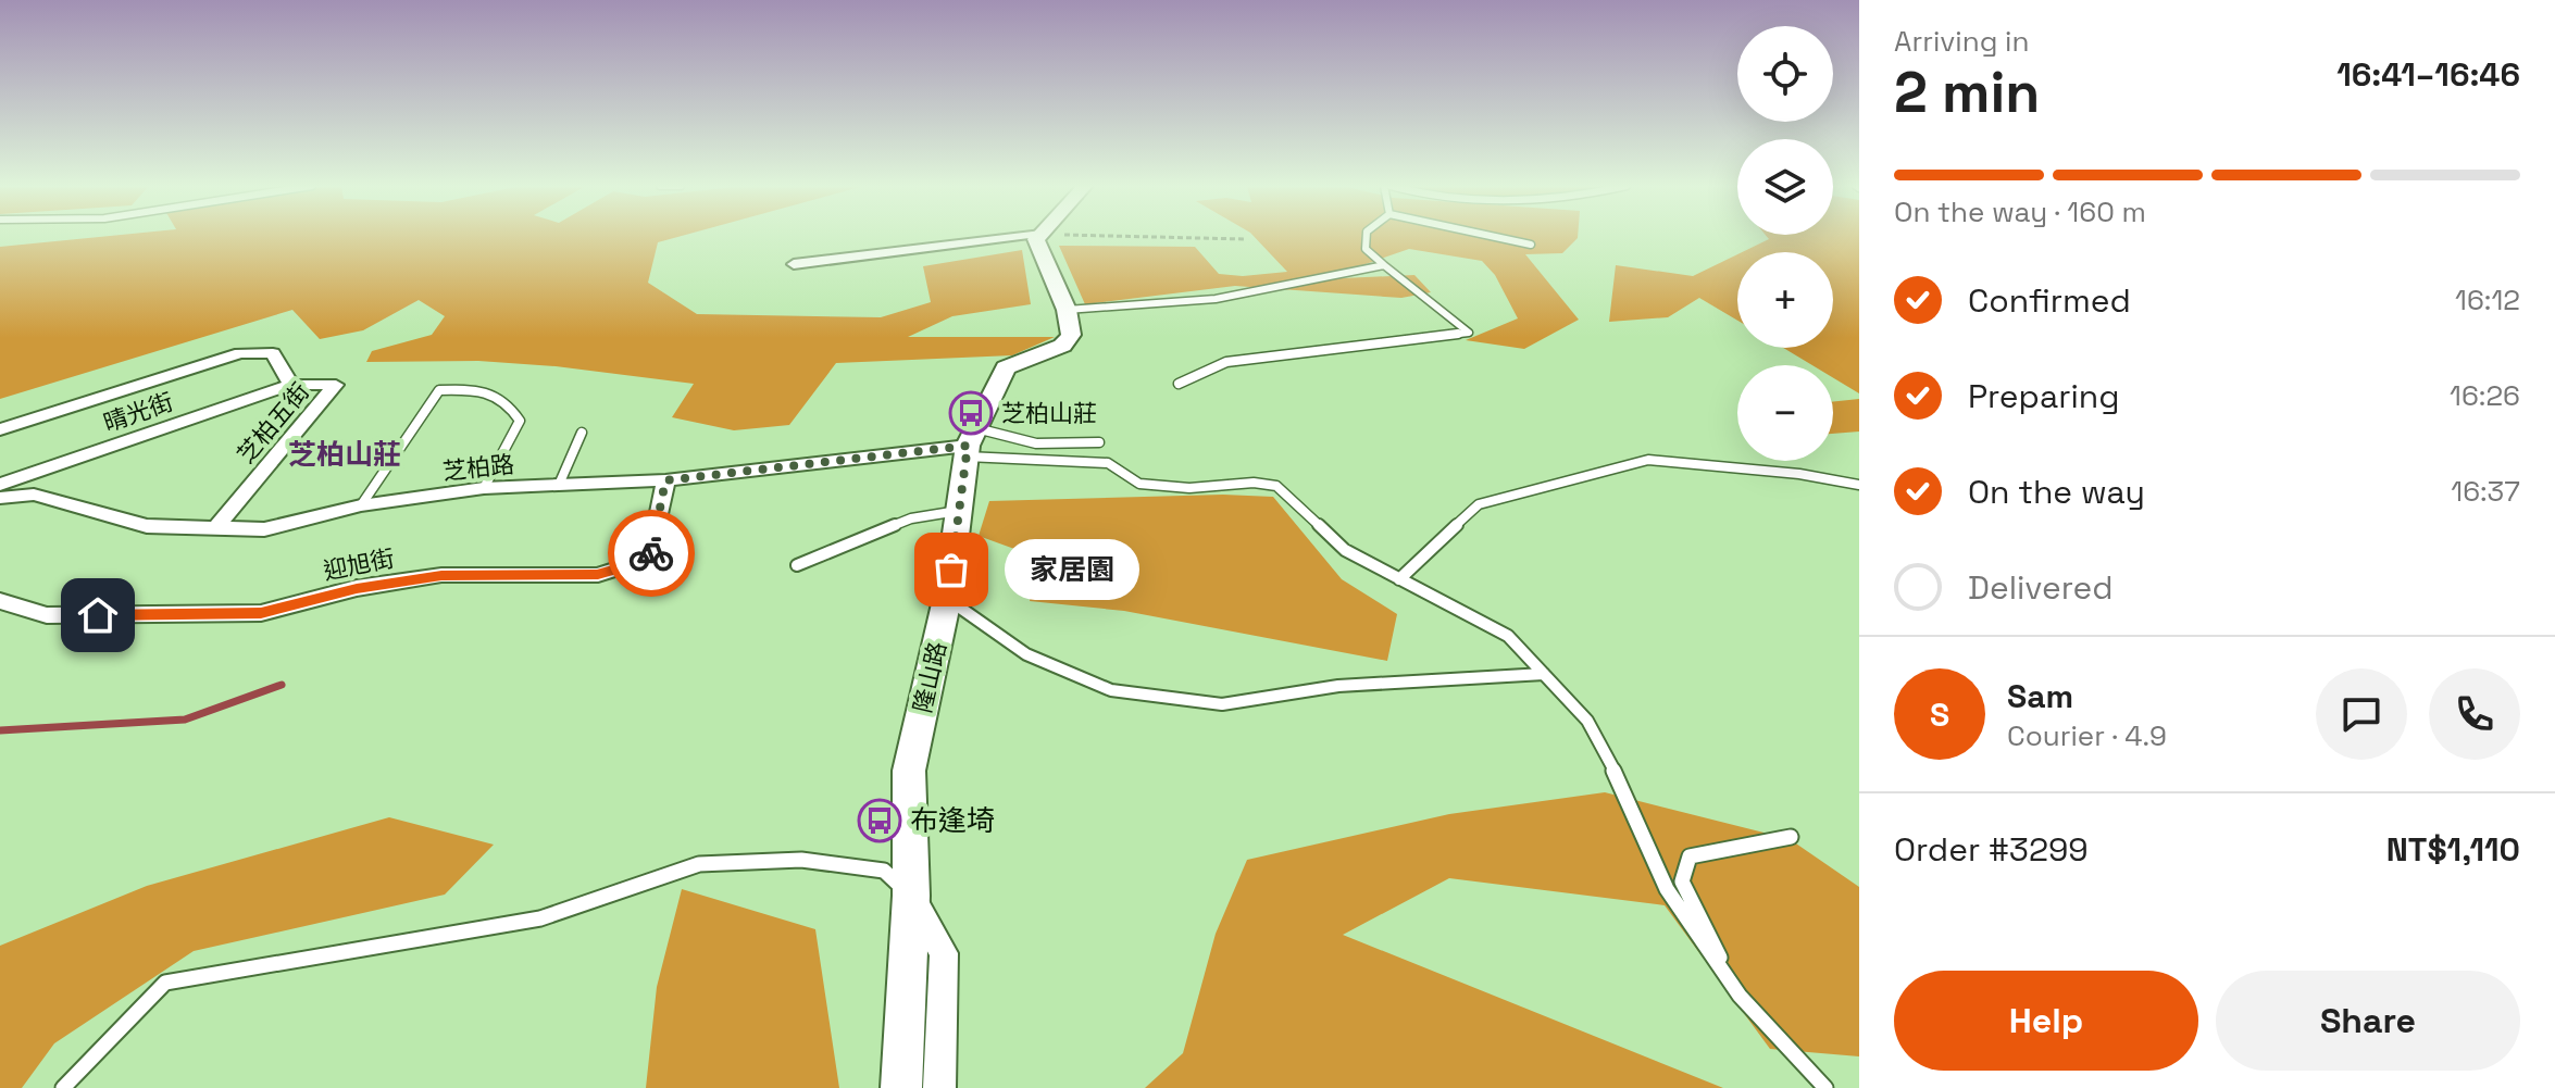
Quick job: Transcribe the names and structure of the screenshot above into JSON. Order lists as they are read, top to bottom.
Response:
{
  "streets": {
    "street": [
      "晴光街",
      "芝柏五街",
      "芝柏路",
      "迎旭街",
      "隆山路"
    ]
  },
  "crossings": [
    ["晴光街", "芝柏五街"],
    ["芝柏五街", "芝柏路"],
    ["芝柏路", "迎旭街"],
    ["芝柏路", "隆山路"]
  ],
  "districts": ["芝柏山莊"],
  "places": {
    "bus stop": ["芝柏山莊", "布逢埼"],
    "other": ["家居園"]
  },
  "page": {
    "heading": ["2 min", "Arriving in", "16:41–16:46"],
    "panel": [
      "Sam",
      "Courier · 4.9",
      "Order #3299",
      "NT$1,110"
    ],
    "map_buttons": ["+", "−"],
    "bar": "On the way · 160 m",
    "list": [
      ["Confirmed", "16:12"],
      ["Preparing", "16:26"],
      ["On the way", "16:37"],
      "Delivered"
    ],
    "bubble": "家居園",
    "round": "S",
    "buttons": ["Help", "Share"]
  }
}
